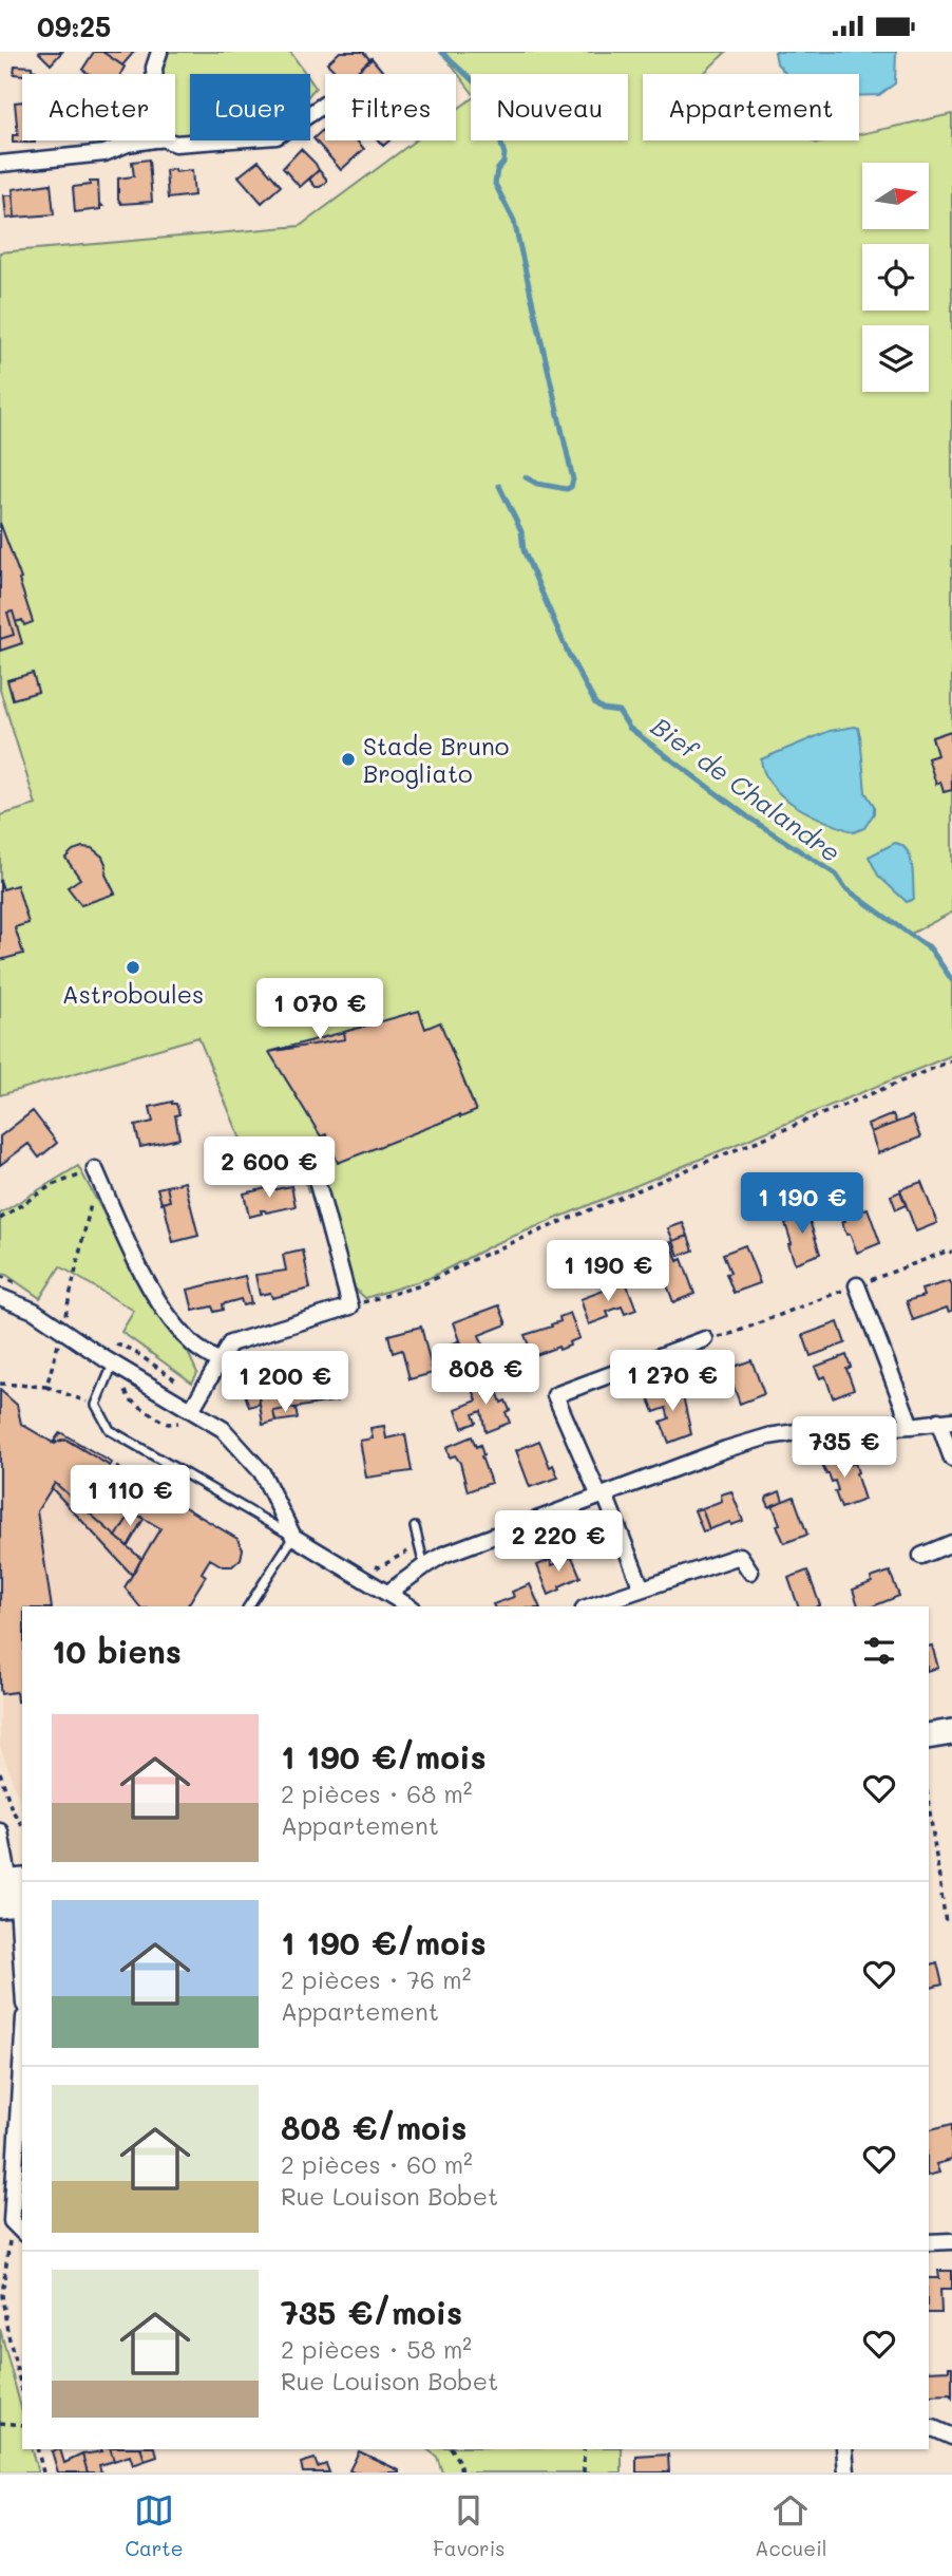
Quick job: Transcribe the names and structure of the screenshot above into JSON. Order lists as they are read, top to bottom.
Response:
{
  "water": ["Bief de Chalandre"],
  "places": ["Stade Bruno Brogliato", "Astroboules"],
  "north": "right",
  "page": {
    "status": "09:25",
    "chip": [
      "Acheter",
      "Louer",
      "Filtres",
      "Nouveau",
      "Appartement"
    ],
    "price": [
      "1 070 €",
      "2 600 €",
      "1 190 €",
      "1 190 €",
      "808 €",
      "1 270 €",
      "1 200 €",
      "735 €",
      "1 110 €",
      "2 220 €"
    ],
    "heading": "10 biens",
    "list": [
      {
        "name": "1 190 €/mois",
        "note": "2 pièces · 68 m² · Appartement"
      },
      {
        "name": "1 190 €/mois",
        "note": "2 pièces · 76 m² · Appartement"
      },
      {
        "name": "808 €/mois",
        "note": "2 pièces · 60 m² · Rue Louison Bobet"
      },
      {
        "name": "735 €/mois",
        "note": "2 pièces · 58 m² · Rue Louison Bobet"
      }
    ],
    "tabs": ["Carte", "Favoris", "Accueil"]
  }
}
